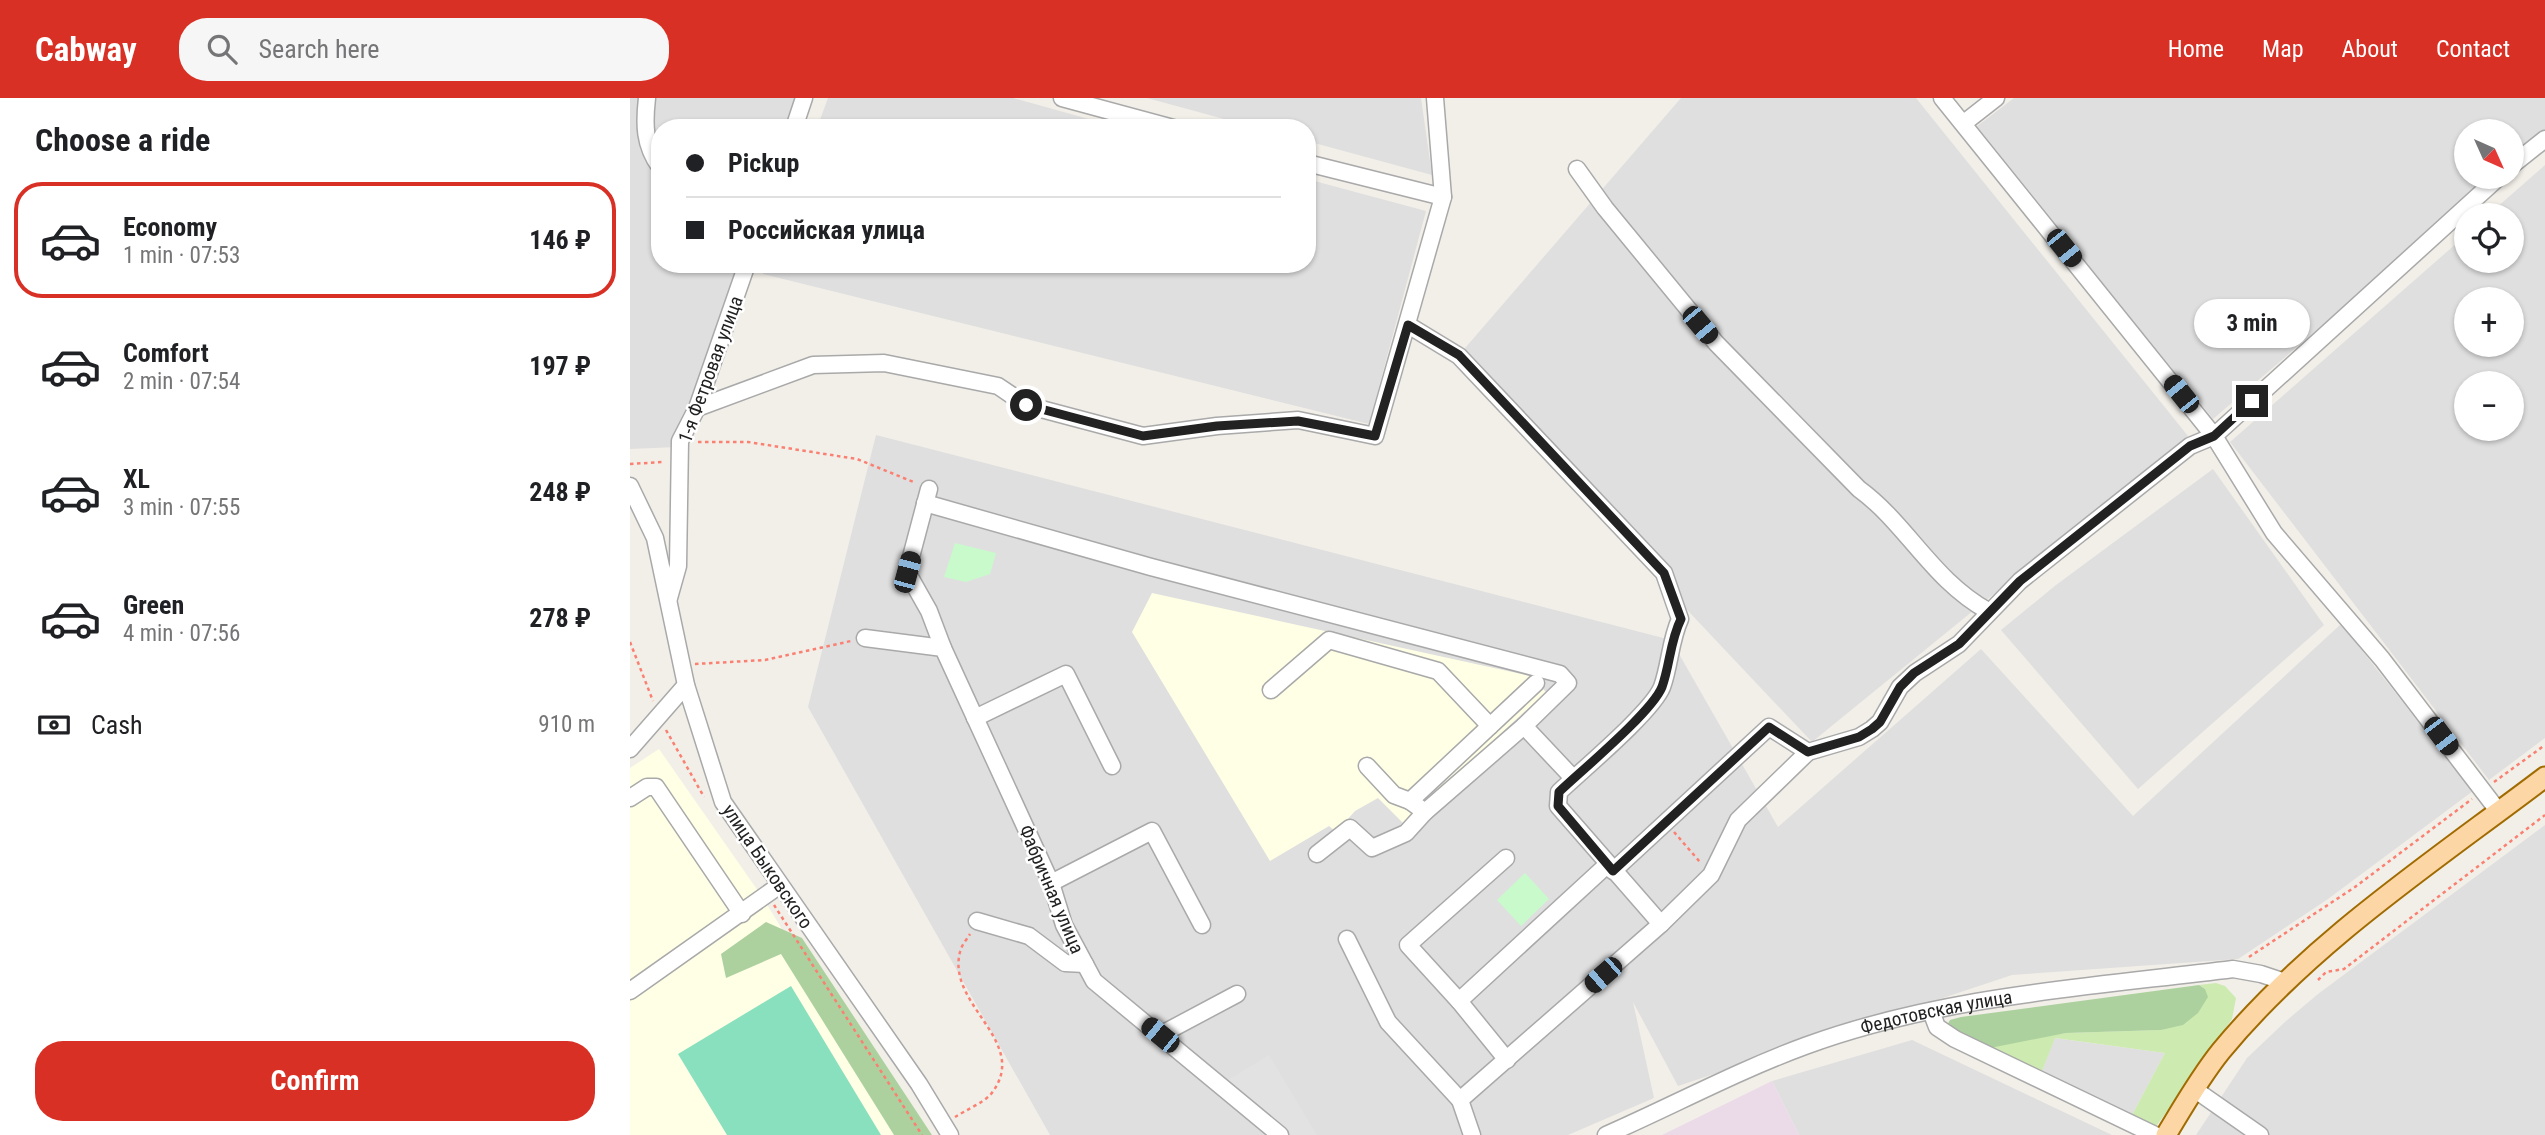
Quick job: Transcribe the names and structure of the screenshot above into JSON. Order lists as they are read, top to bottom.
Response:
{
  "streets": {
    "street": [
      "1-я Фетровая улица",
      "улица Быковского",
      "Фабричная улица",
      "Федотовская улица"
    ]
  },
  "crossings": [
    ["1-я Фетровая улица", "улица Быковского"]
  ],
  "north": "bottom right",
  "page": {
    "header": "Cabway",
    "search": "Search here",
    "nav": [
      "Home",
      "Map",
      "About",
      "Contact"
    ],
    "heading": "Choose a ride",
    "map_buttons": ["+", "−"],
    "banner": ["Pickup", "Российская улица"],
    "list": [
      {
        "name": "Economy",
        "note": "1 min · 07:53",
        "value": "146 ₽"
      },
      {
        "name": "Comfort",
        "note": "2 min · 07:54",
        "value": "197 ₽"
      },
      {
        "name": "XL",
        "note": "3 min · 07:55",
        "value": "248 ₽"
      },
      {
        "name": "Green",
        "note": "4 min · 07:56",
        "value": "278 ₽"
      }
    ],
    "bubble": "3 min",
    "pay": ["Cash", "910 m"],
    "buttons": "Confirm"
  }
}
